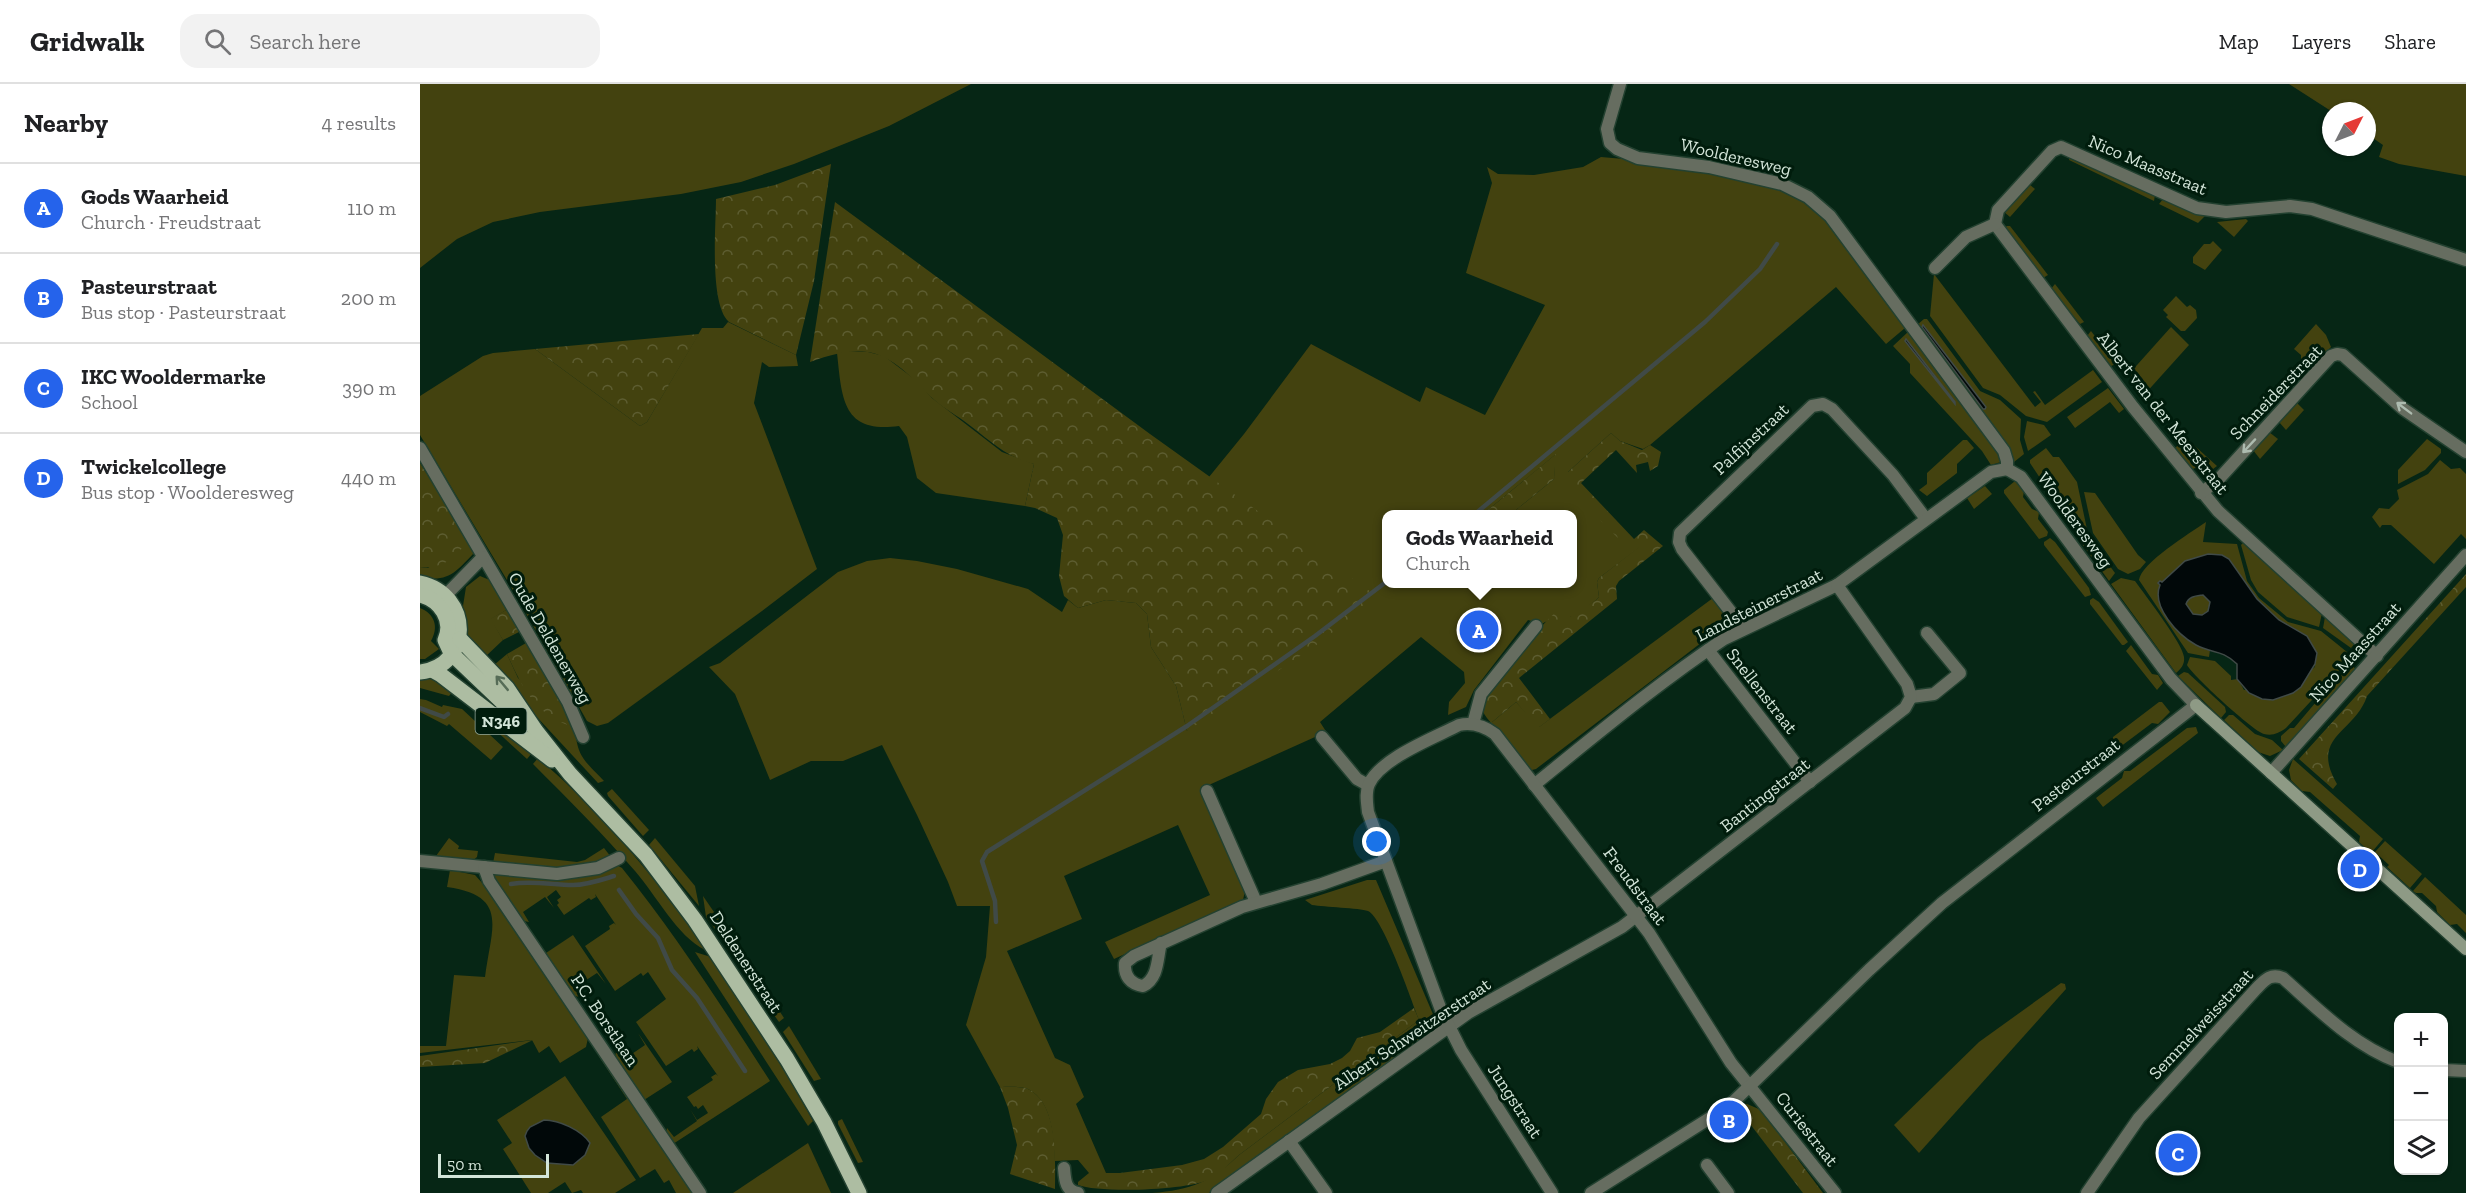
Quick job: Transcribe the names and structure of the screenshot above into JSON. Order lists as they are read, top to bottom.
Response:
{
  "streets": {
    "main road": ["N346", "Deldenerstraat"],
    "street": [
      "Woolderesweg",
      "Nico Maasstraat",
      "Schneiderstraat",
      "Albert van der Meerstraat",
      "Palfijnstraat",
      "Landsteinerstraat",
      "Oude Deldenerweg",
      "Snellenstraat",
      "Pasteurstraat",
      "Bantingstraat",
      "Freudstraat",
      "P.C. Borstlaan",
      "Semmelweisstraat",
      "Albert Schweitzerstraat",
      "Jungstraat",
      "Curiestraat"
    ]
  },
  "crossings": [
    ["Woolderesweg", "Nico Maasstraat"],
    ["Woolderesweg", "Landsteinerstraat"],
    ["Woolderesweg", "Pasteurstraat"],
    ["Nico Maasstraat", "Albert van der Meerstraat"],
    ["Schneiderstraat", "Albert van der Meerstraat"],
    ["Palfijnstraat", "Landsteinerstraat"],
    ["Landsteinerstraat", "Snellenstraat"],
    ["Landsteinerstraat", "Freudstraat"],
    ["Snellenstraat", "Bantingstraat"],
    ["N346", "Deldenerstraat"],
    ["Pasteurstraat", "Freudstraat"],
    ["Pasteurstraat", "Curiestraat"],
    ["Bantingstraat", "Freudstraat"],
    ["Bantingstraat", "Albert Schweitzerstraat"],
    ["Freudstraat", "Albert Schweitzerstraat"],
    ["Freudstraat", "Curiestraat"],
    ["Albert Schweitzerstraat", "Jungstraat"]
  ],
  "scale_bar": "50 m",
  "north": "top right",
  "page": {
    "header": "Gridwalk",
    "search": "Search here",
    "nav": ["Map", "Layers", "Share"],
    "heading": ["Nearby", "4 results"],
    "list": [
      {
        "mark": "A",
        "name": "Gods Waarheid",
        "note": "Church · Freudstraat",
        "value": "110 m"
      },
      {
        "mark": "B",
        "name": "Pasteurstraat",
        "note": "Bus stop · Pasteurstraat",
        "value": "200 m"
      },
      {
        "mark": "C",
        "name": "IKC Wooldermarke",
        "note": "School",
        "value": "390 m"
      },
      {
        "mark": "D",
        "name": "Twickelcollege",
        "note": "Bus stop · Woolderesweg",
        "value": "440 m"
      }
    ],
    "popup": ["Gods Waarheid", "Church"],
    "pins": [
      "A",
      "D",
      "B",
      "C"
    ],
    "map_buttons": ["+", "−"],
    "scale": "50 m"
  }
}
